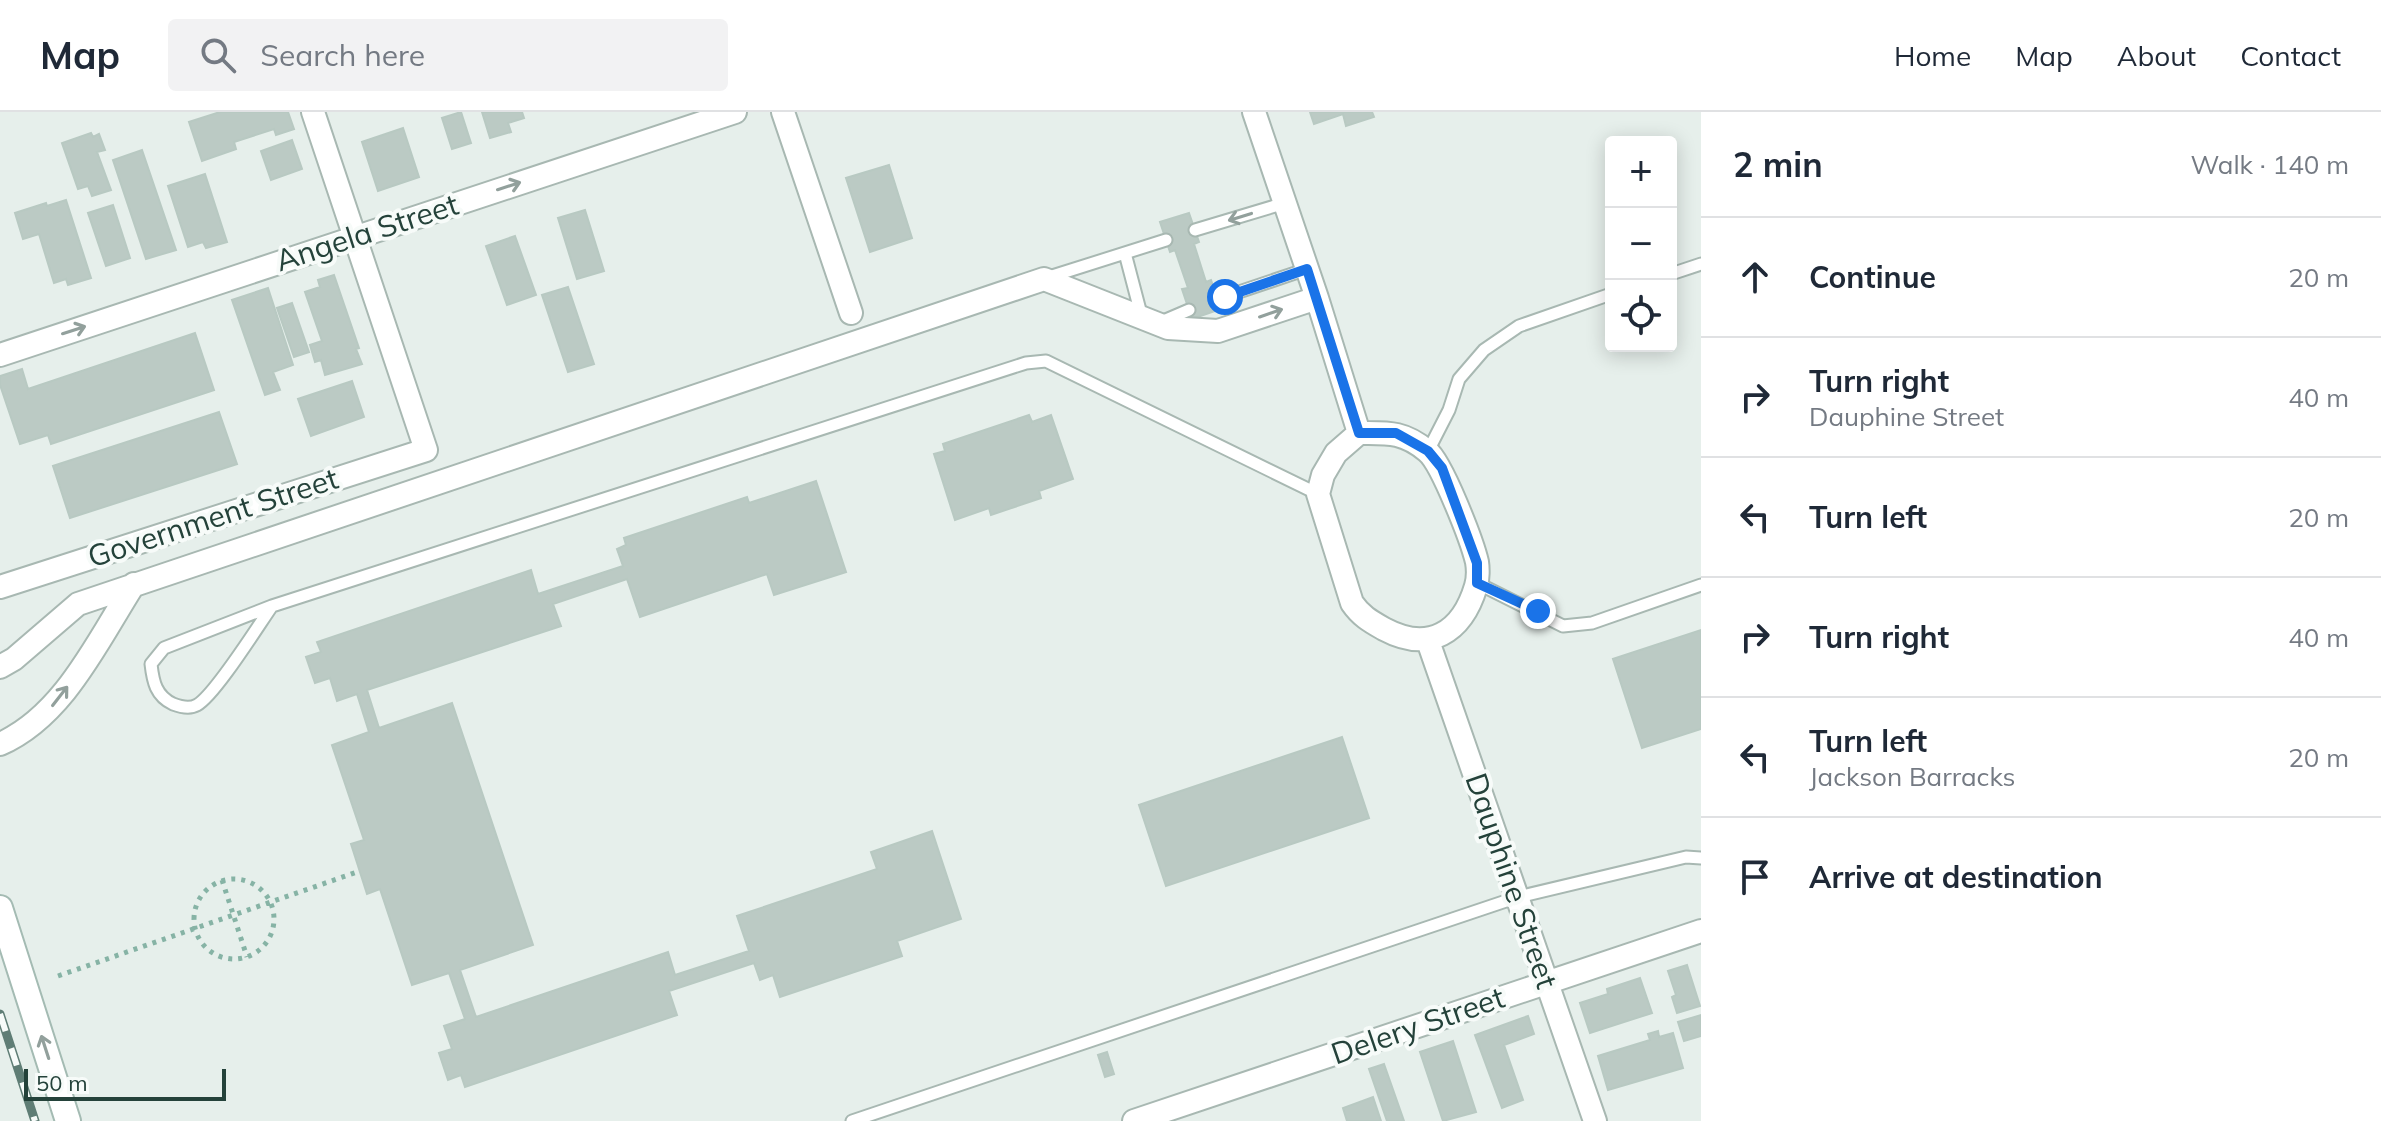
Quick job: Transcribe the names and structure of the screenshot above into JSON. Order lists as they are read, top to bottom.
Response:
{
  "streets": {
    "street": [
      "Angela Street",
      "Government Street",
      "Dauphine Street",
      "Delery Street"
    ]
  },
  "crossings": [
    ["Angela Street", "Government Street"],
    ["Dauphine Street", "Delery Street"]
  ],
  "one_way": ["Angela Street"],
  "scale_bar": "50 m",
  "page": {
    "header": "Map",
    "search": "Search here",
    "nav": [
      "Home",
      "Map",
      "About",
      "Contact"
    ],
    "heading": ["2 min", "Walk · 140 m"],
    "map_buttons": ["+", "−"],
    "list": [
      ["Continue", "20 m"],
      ["Turn right", "Dauphine Street", "40 m"],
      ["Turn left", "20 m"],
      ["Turn right", "40 m"],
      ["Turn left", "Jackson Barracks", "20 m"],
      "Arrive at destination"
    ],
    "scale": "50 m"
  }
}
